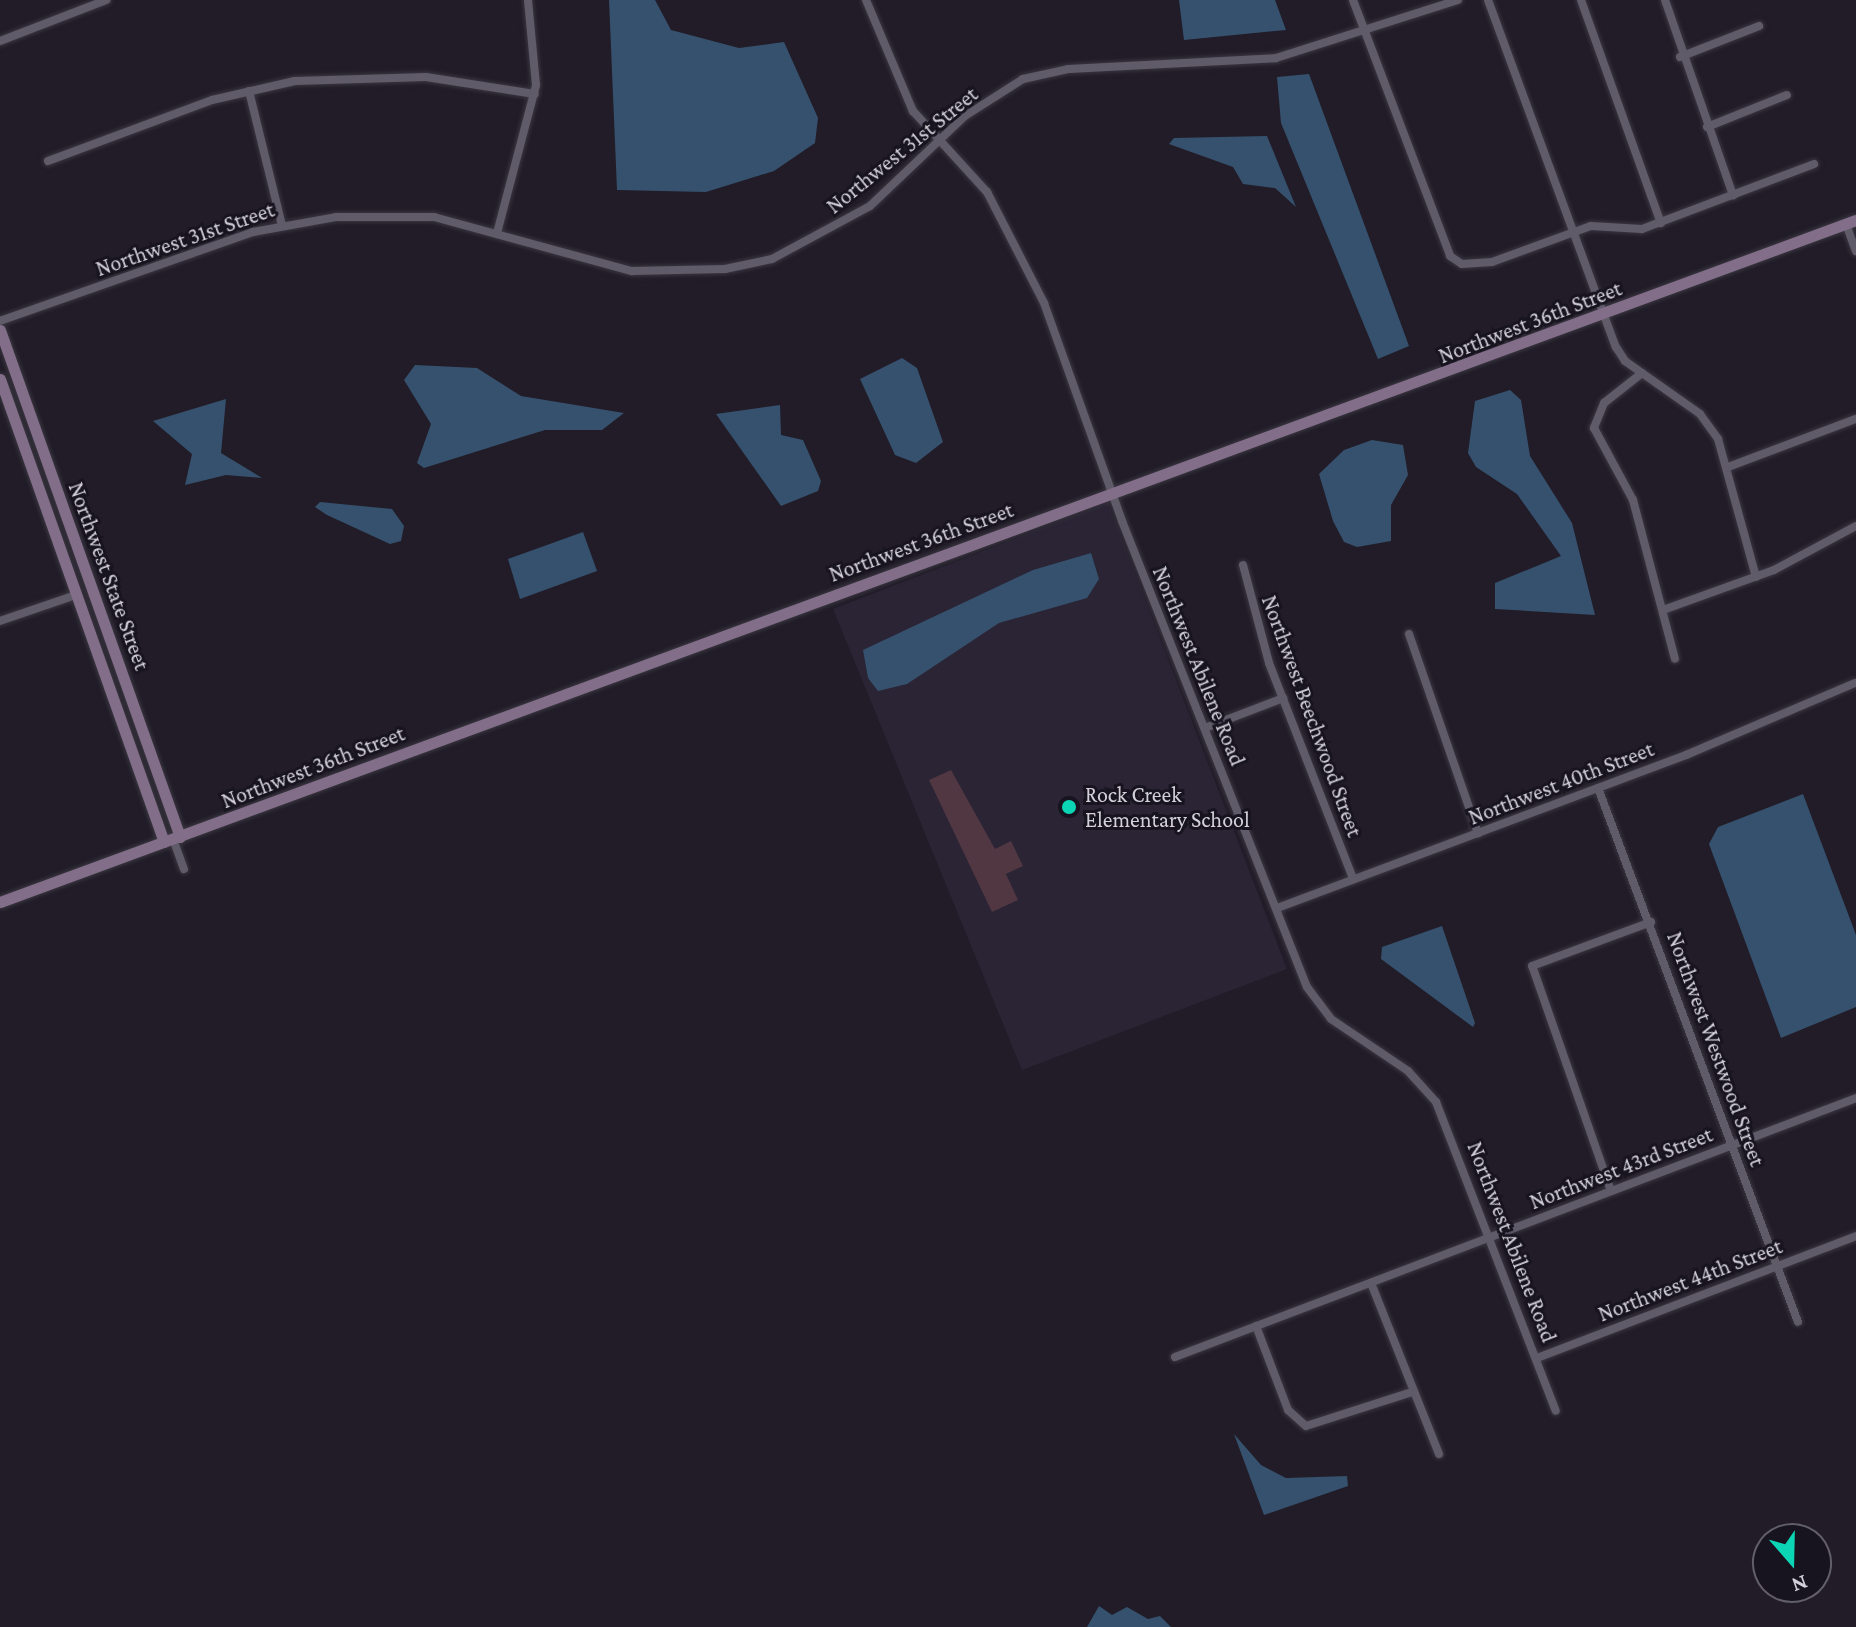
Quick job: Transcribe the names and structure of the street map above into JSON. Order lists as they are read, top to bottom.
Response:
{
  "streets": {
    "main road": ["Northwest 36th Street", "Northwest State Street"],
    "street": [
      "Northwest 31st Street",
      "Northwest Abilene Road",
      "Northwest Beechwood Street",
      "Northwest 40th Street",
      "Northwest Westwood Street",
      "Northwest 43rd Street",
      "Northwest 44th Street"
    ]
  },
  "crossings": [
    ["Northwest 31st Street", "Northwest Abilene Road"],
    ["Northwest 36th Street", "Northwest State Street"],
    ["Northwest 36th Street", "Northwest Abilene Road"],
    ["Northwest Abilene Road", "Northwest 40th Street"],
    ["Northwest Abilene Road", "Northwest 43rd Street"],
    ["Northwest Abilene Road", "Northwest 44th Street"],
    ["Northwest Beechwood Street", "Northwest 40th Street"],
    ["Northwest 40th Street", "Northwest Westwood Street"],
    ["Northwest Westwood Street", "Northwest 43rd Street"],
    ["Northwest Westwood Street", "Northwest 44th Street"]
  ],
  "places": ["Rock Creek Elementary School"],
  "north": "bottom"
}
